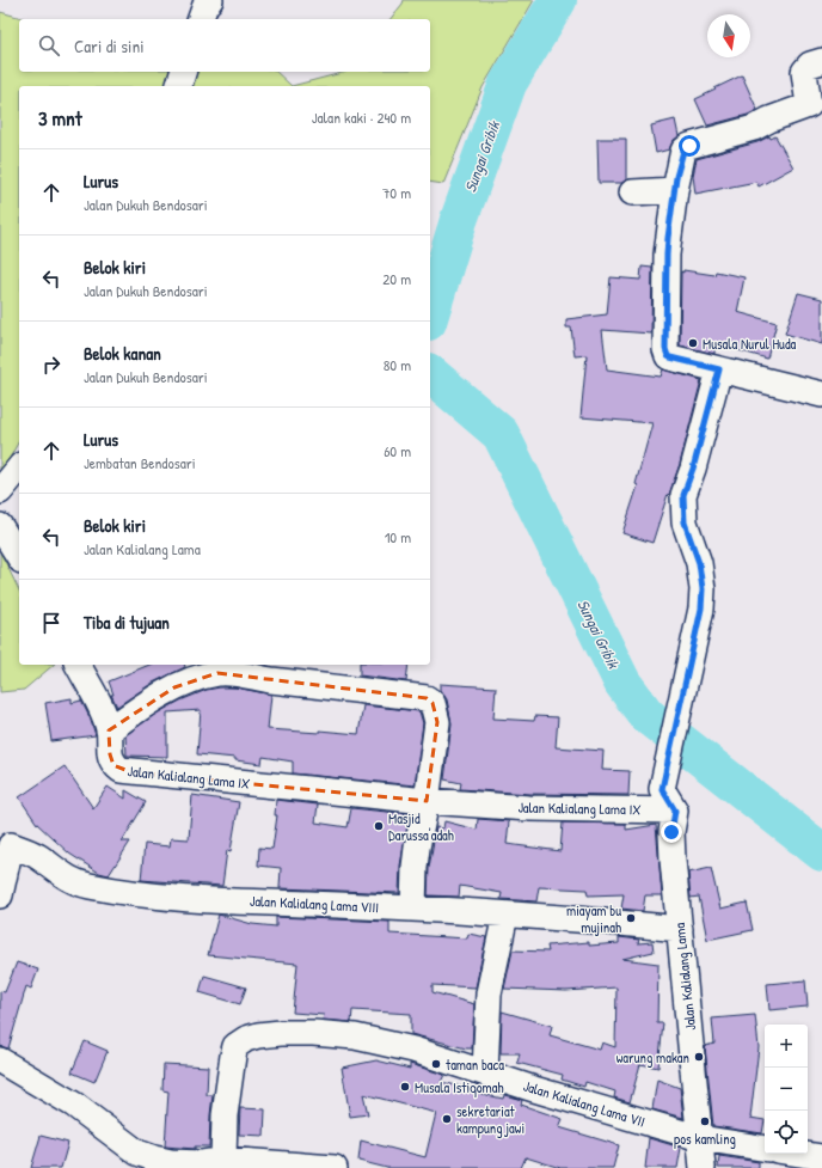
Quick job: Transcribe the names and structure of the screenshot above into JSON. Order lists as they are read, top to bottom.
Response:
{
  "streets": {
    "street": [
      "Jalan Kalialang Lama IX",
      "Jalan Kalialang Lama VIII",
      "Jalan Kalialang Lama",
      "Jalan Kalialang Lama VII"
    ]
  },
  "crossings": [
    ["Jalan Kalialang Lama IX", "Jalan Kalialang Lama"],
    ["Jalan Kalialang Lama VIII", "Jalan Kalialang Lama"],
    ["Jalan Kalialang Lama", "Jalan Kalialang Lama VII"]
  ],
  "water": ["Sungai Gribik"],
  "places": [
    "Musala Nurul Huda",
    "Masjid Darussa'adah",
    "miayam bu mujinah",
    "warung makan",
    "taman baca",
    "Musala Istiqomah",
    "sekretariat kampung jawi",
    "pos kamling"
  ],
  "north": "bottom",
  "page": {
    "search": "Cari di sini",
    "heading": ["3 mnt", "Jalan kaki · 240 m"],
    "list": [
      ["Lurus", "Jalan Dukuh Bendosari", "70 m"],
      ["Belok kiri", "Jalan Dukuh Bendosari", "20 m"],
      ["Belok kanan", "Jalan Dukuh Bendosari", "80 m"],
      ["Lurus", "Jembatan Bendosari", "60 m"],
      ["Belok kiri", "Jalan Kalialang Lama", "10 m"],
      "Tiba di tujuan"
    ],
    "map_buttons": ["+", "−"]
  }
}
